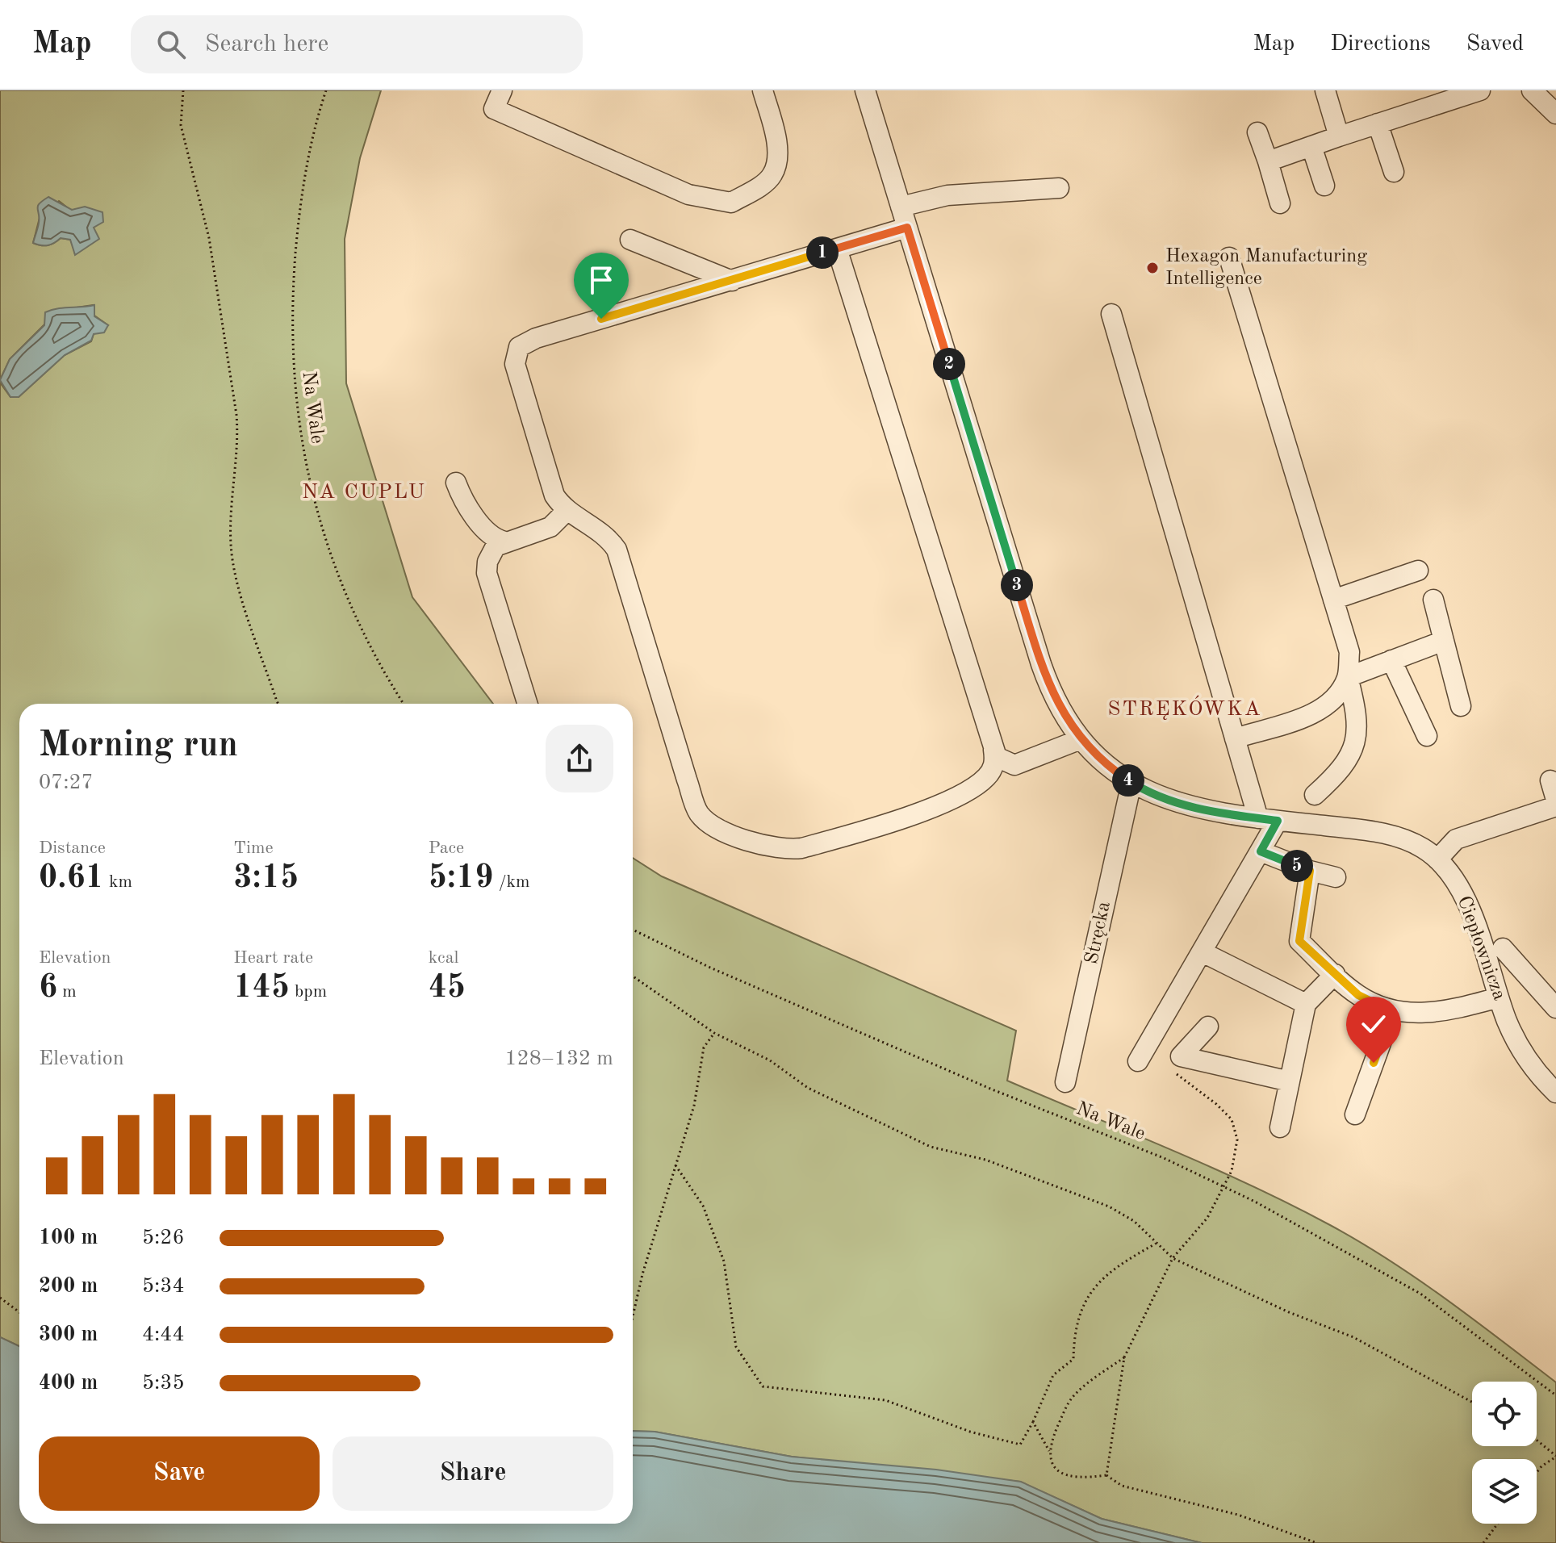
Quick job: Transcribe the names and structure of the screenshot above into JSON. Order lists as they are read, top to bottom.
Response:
{
  "streets": {
    "street": ["Stręcka", "Ciepłownicza"],
    "path": ["Na Wale"]
  },
  "crossings": [
    ["Stręcka", "Ciepłownicza"]
  ],
  "districts": ["NA CUPLU", "STRĘKÓWKA"],
  "places": ["Hexagon Manufacturing Intelligence"],
  "page": {
    "header": "Map",
    "search": "Search here",
    "nav": ["Map", "Directions", "Saved"],
    "pins": [
      "1",
      "2",
      "3",
      "4",
      "5"
    ],
    "heading": ["Morning run", "07:27"],
    "stats": [
      ["Distance", "0.61 km"],
      ["Time", "3:15"],
      ["Pace", "5:19 /km"],
      ["Elevation", "6 m"],
      ["Heart rate", "145 bpm"],
      ["kcal", "45"]
    ],
    "chart": ["Elevation", "128–132 m"],
    "list": [
      {
        "name": "100 m",
        "note": "5:26"
      },
      {
        "name": "200 m",
        "note": "5:34"
      },
      {
        "name": "300 m",
        "note": "4:44"
      },
      {
        "name": "400 m",
        "note": "5:35"
      }
    ],
    "buttons": ["Save", "Share"]
  }
}
